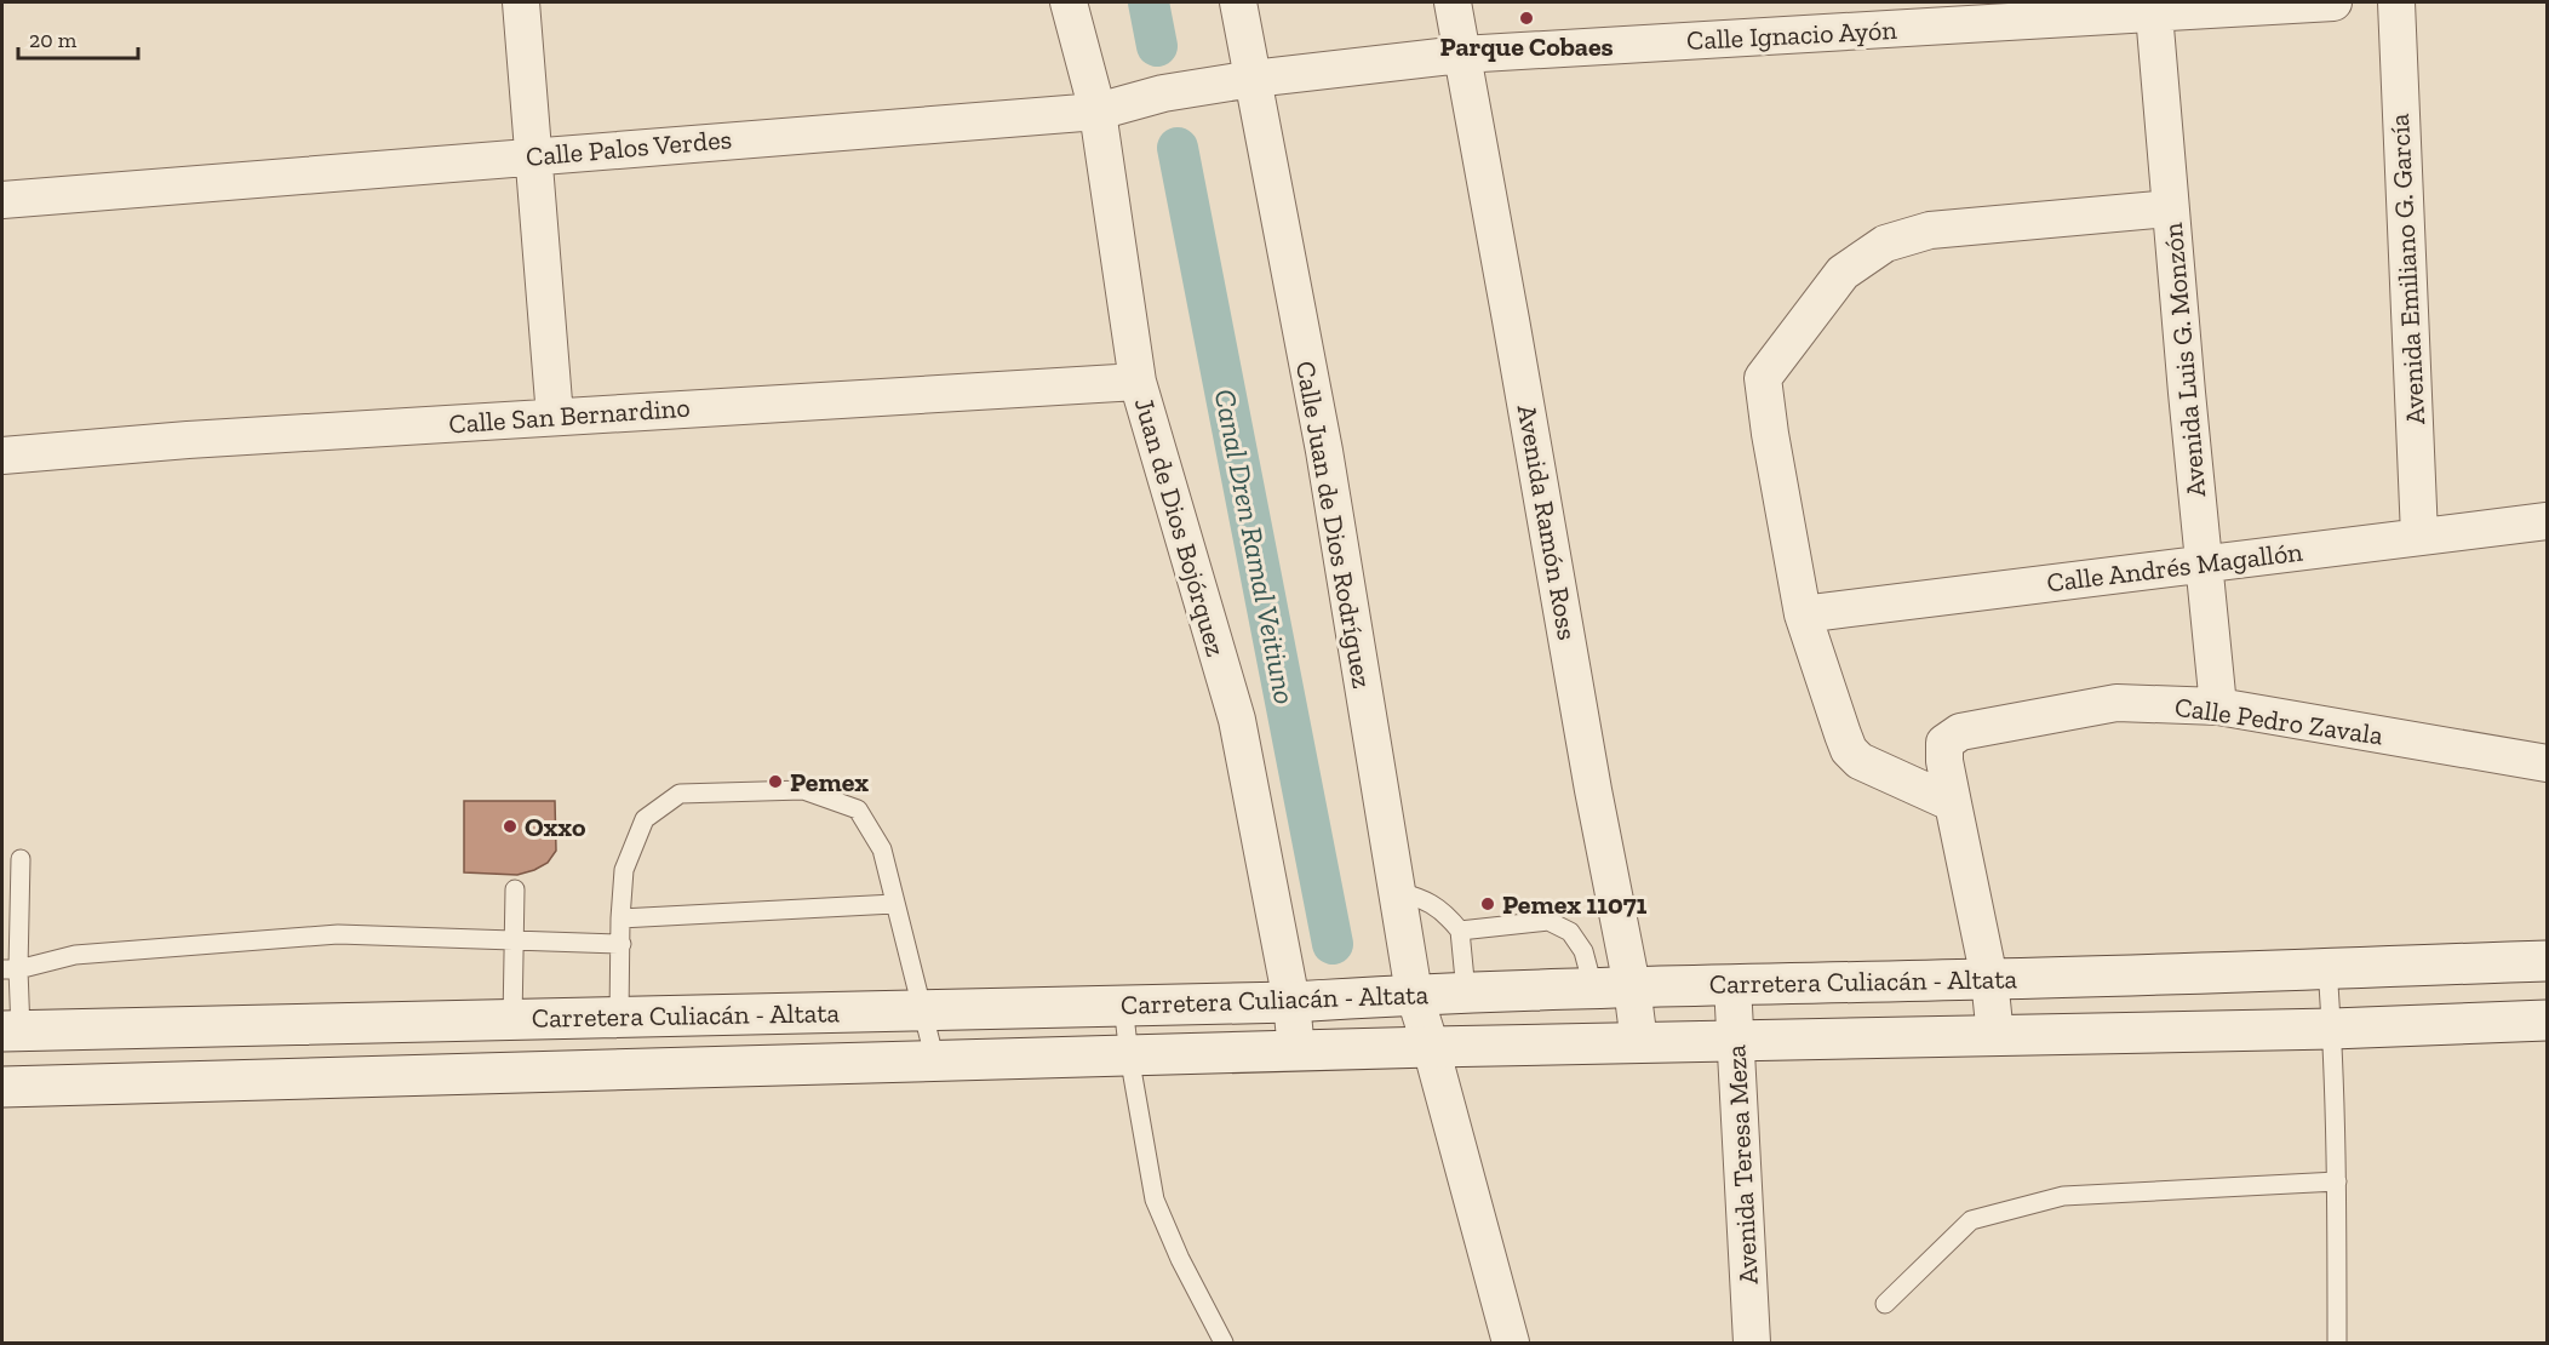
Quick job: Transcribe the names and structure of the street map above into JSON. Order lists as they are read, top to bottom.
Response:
{
  "streets": {
    "main road": ["Carretera Culiacán - Altata"],
    "street": [
      "Calle Ignacio Ayón",
      "Calle Palos Verdes",
      "Avenida Emiliano G. García",
      "Avenida Luis G. Monzón",
      "Calle San Bernardino",
      "Avenida Ramón Ross",
      "Calle Juan de Dios Rodríguez",
      "Juan de Dios Bojórquez",
      "Calle Andrés Magallón",
      "Calle Pedro Zavala",
      "Avenida Teresa Meza"
    ]
  },
  "crossings": [
    ["Calle Ignacio Ayón", "Calle Palos Verdes"],
    ["Calle Ignacio Ayón", "Avenida Luis G. Monzón"],
    ["Calle Ignacio Ayón", "Avenida Ramón Ross"],
    ["Calle Ignacio Ayón", "Calle Juan de Dios Rodríguez"],
    ["Calle Palos Verdes", "Calle Juan de Dios Rodríguez"],
    ["Calle Palos Verdes", "Juan de Dios Bojórquez"],
    ["Avenida Emiliano G. García", "Calle Andrés Magallón"],
    ["Avenida Luis G. Monzón", "Calle Andrés Magallón"],
    ["Avenida Luis G. Monzón", "Calle Pedro Zavala"],
    ["Calle San Bernardino", "Juan de Dios Bojórquez"],
    ["Avenida Ramón Ross", "Carretera Culiacán - Altata"],
    ["Calle Juan de Dios Rodríguez", "Carretera Culiacán - Altata"],
    ["Juan de Dios Bojórquez", "Carretera Culiacán - Altata"],
    ["Carretera Culiacán - Altata", "Avenida Teresa Meza"]
  ],
  "water": ["Canal Dren Ramal Veitiuno"],
  "places": [
    "Parque Cobaes",
    "Pemex",
    "Oxxo",
    "Pemex 11071"
  ],
  "scale_bar": "20 m"
}
